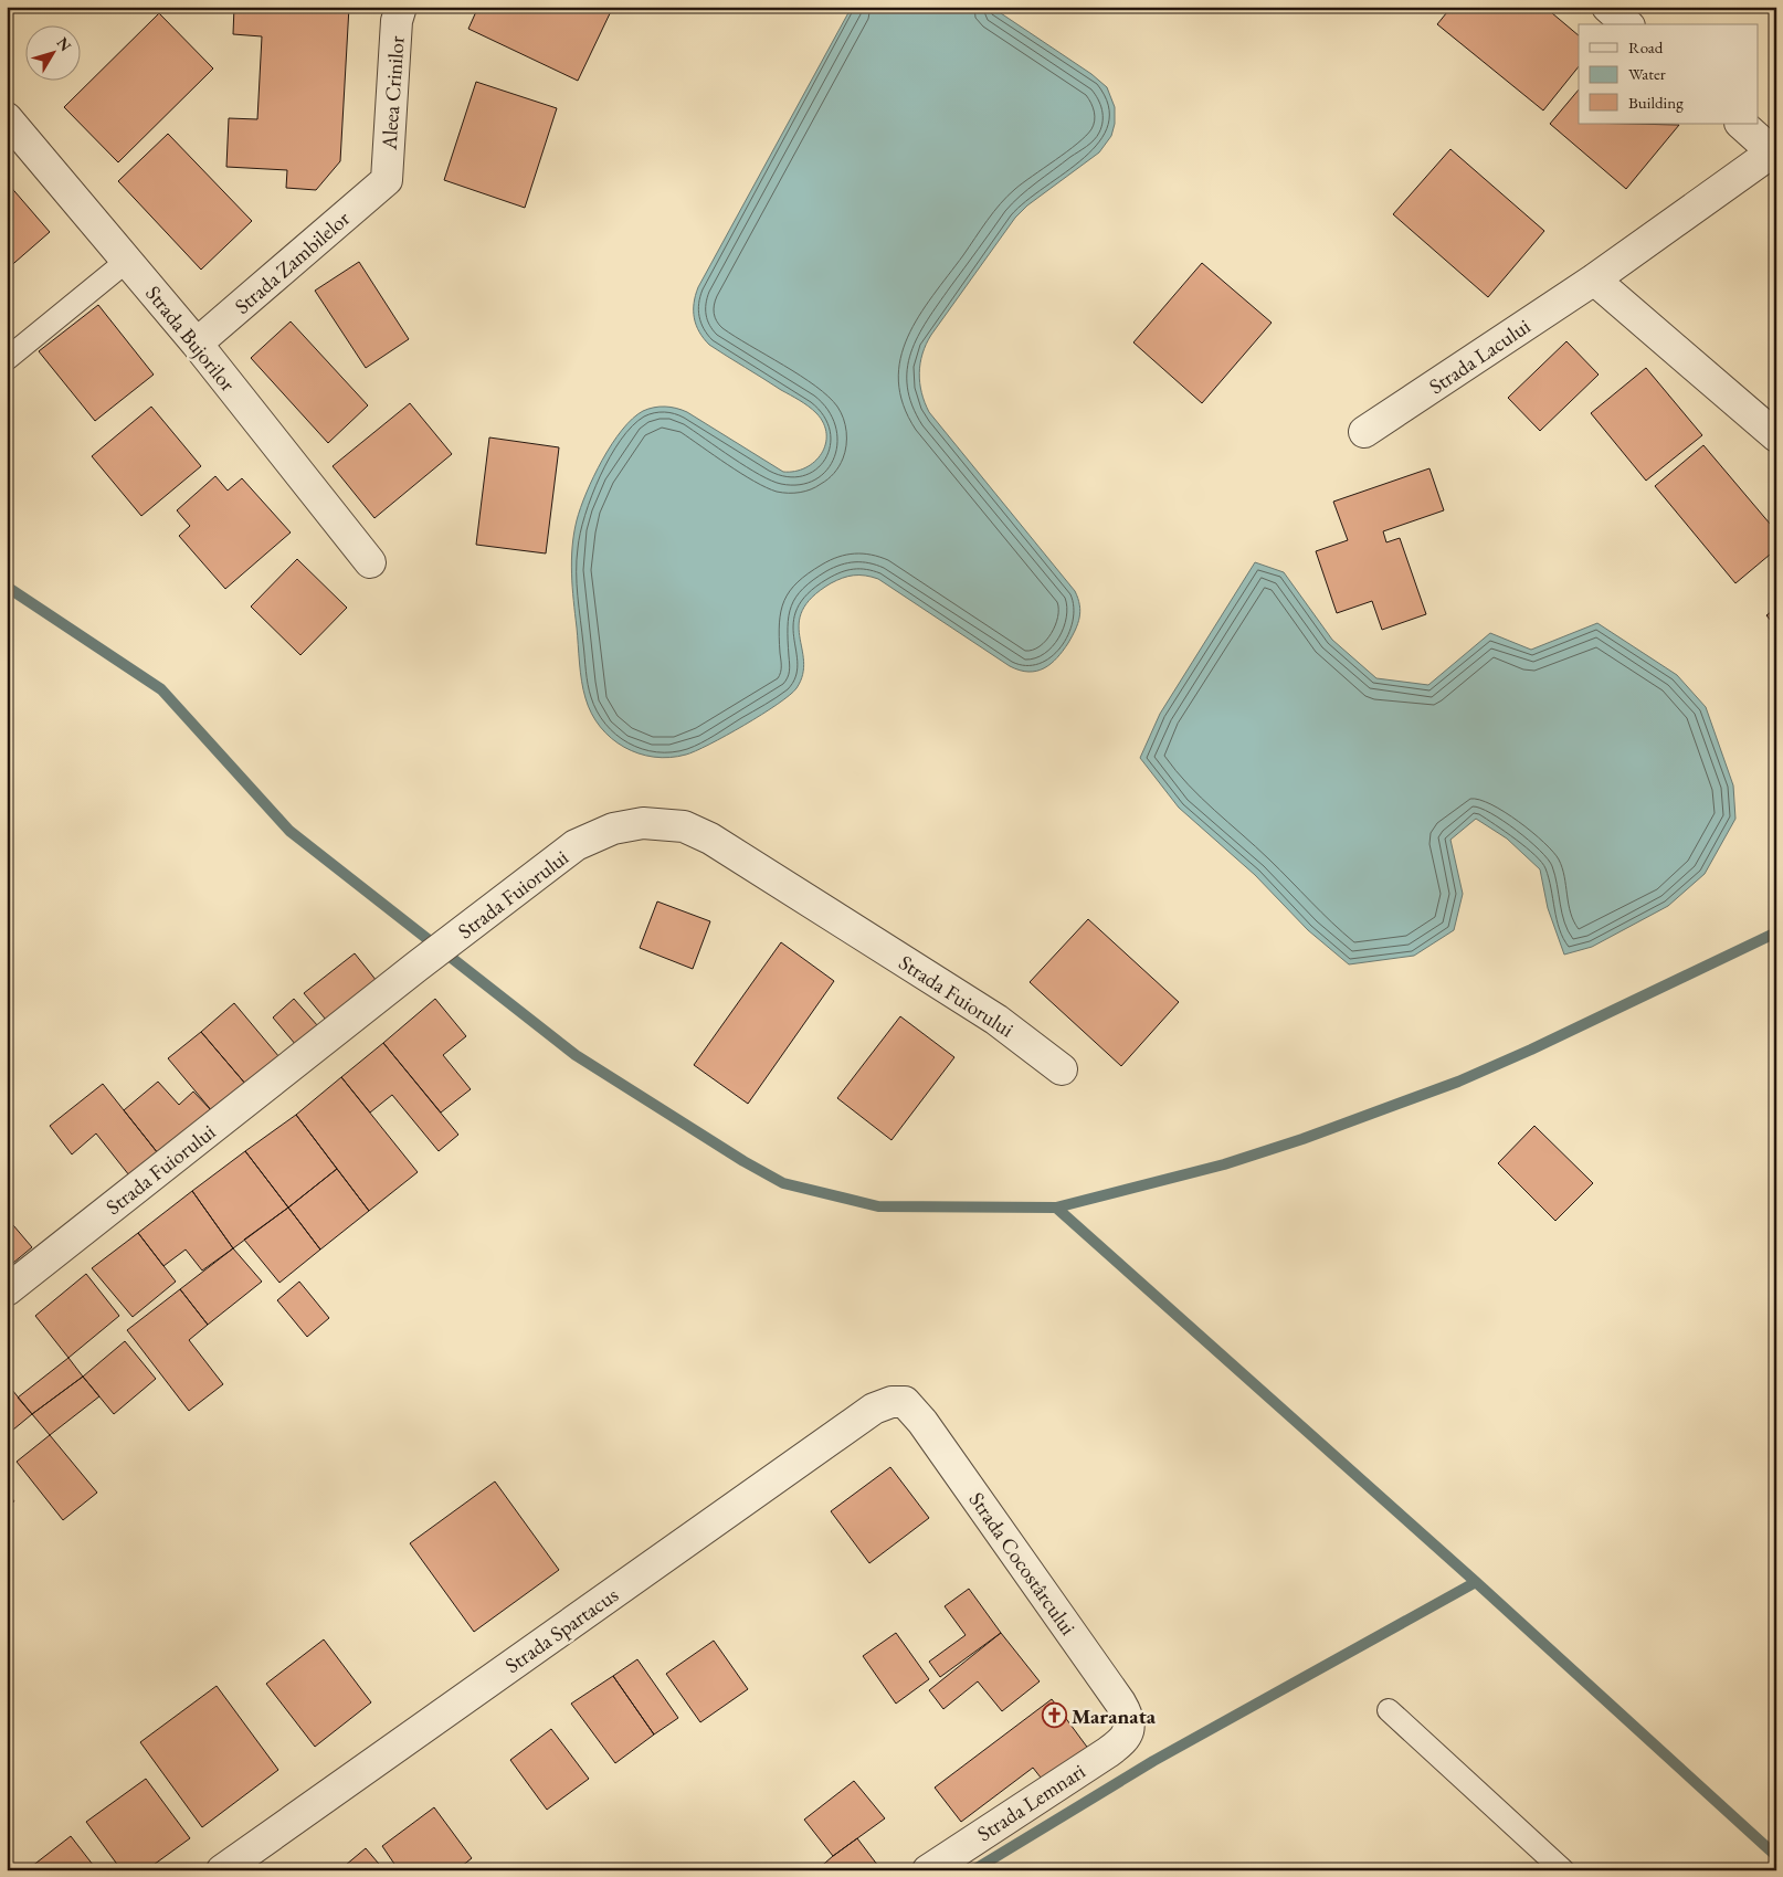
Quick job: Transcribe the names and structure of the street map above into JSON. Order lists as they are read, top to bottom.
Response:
{
  "streets": {
    "street": [
      "Aleea Crinilor",
      "Strada Zambilelor",
      "Strada Bujorilor",
      "Strada Lacului",
      "Strada Fuiorului",
      "Strada Cocostârcului",
      "Strada Spartacus",
      "Strada Lemnari"
    ]
  },
  "crossings": [
    ["Aleea Crinilor", "Strada Zambilelor"],
    ["Strada Zambilelor", "Strada Bujorilor"],
    ["Strada Cocostârcului", "Strada Spartacus"],
    ["Strada Cocostârcului", "Strada Lemnari"]
  ],
  "places": {
    "church": ["Maranata"]
  },
  "legend": ["Road", "Water", "Building"],
  "north": "top right"
}
